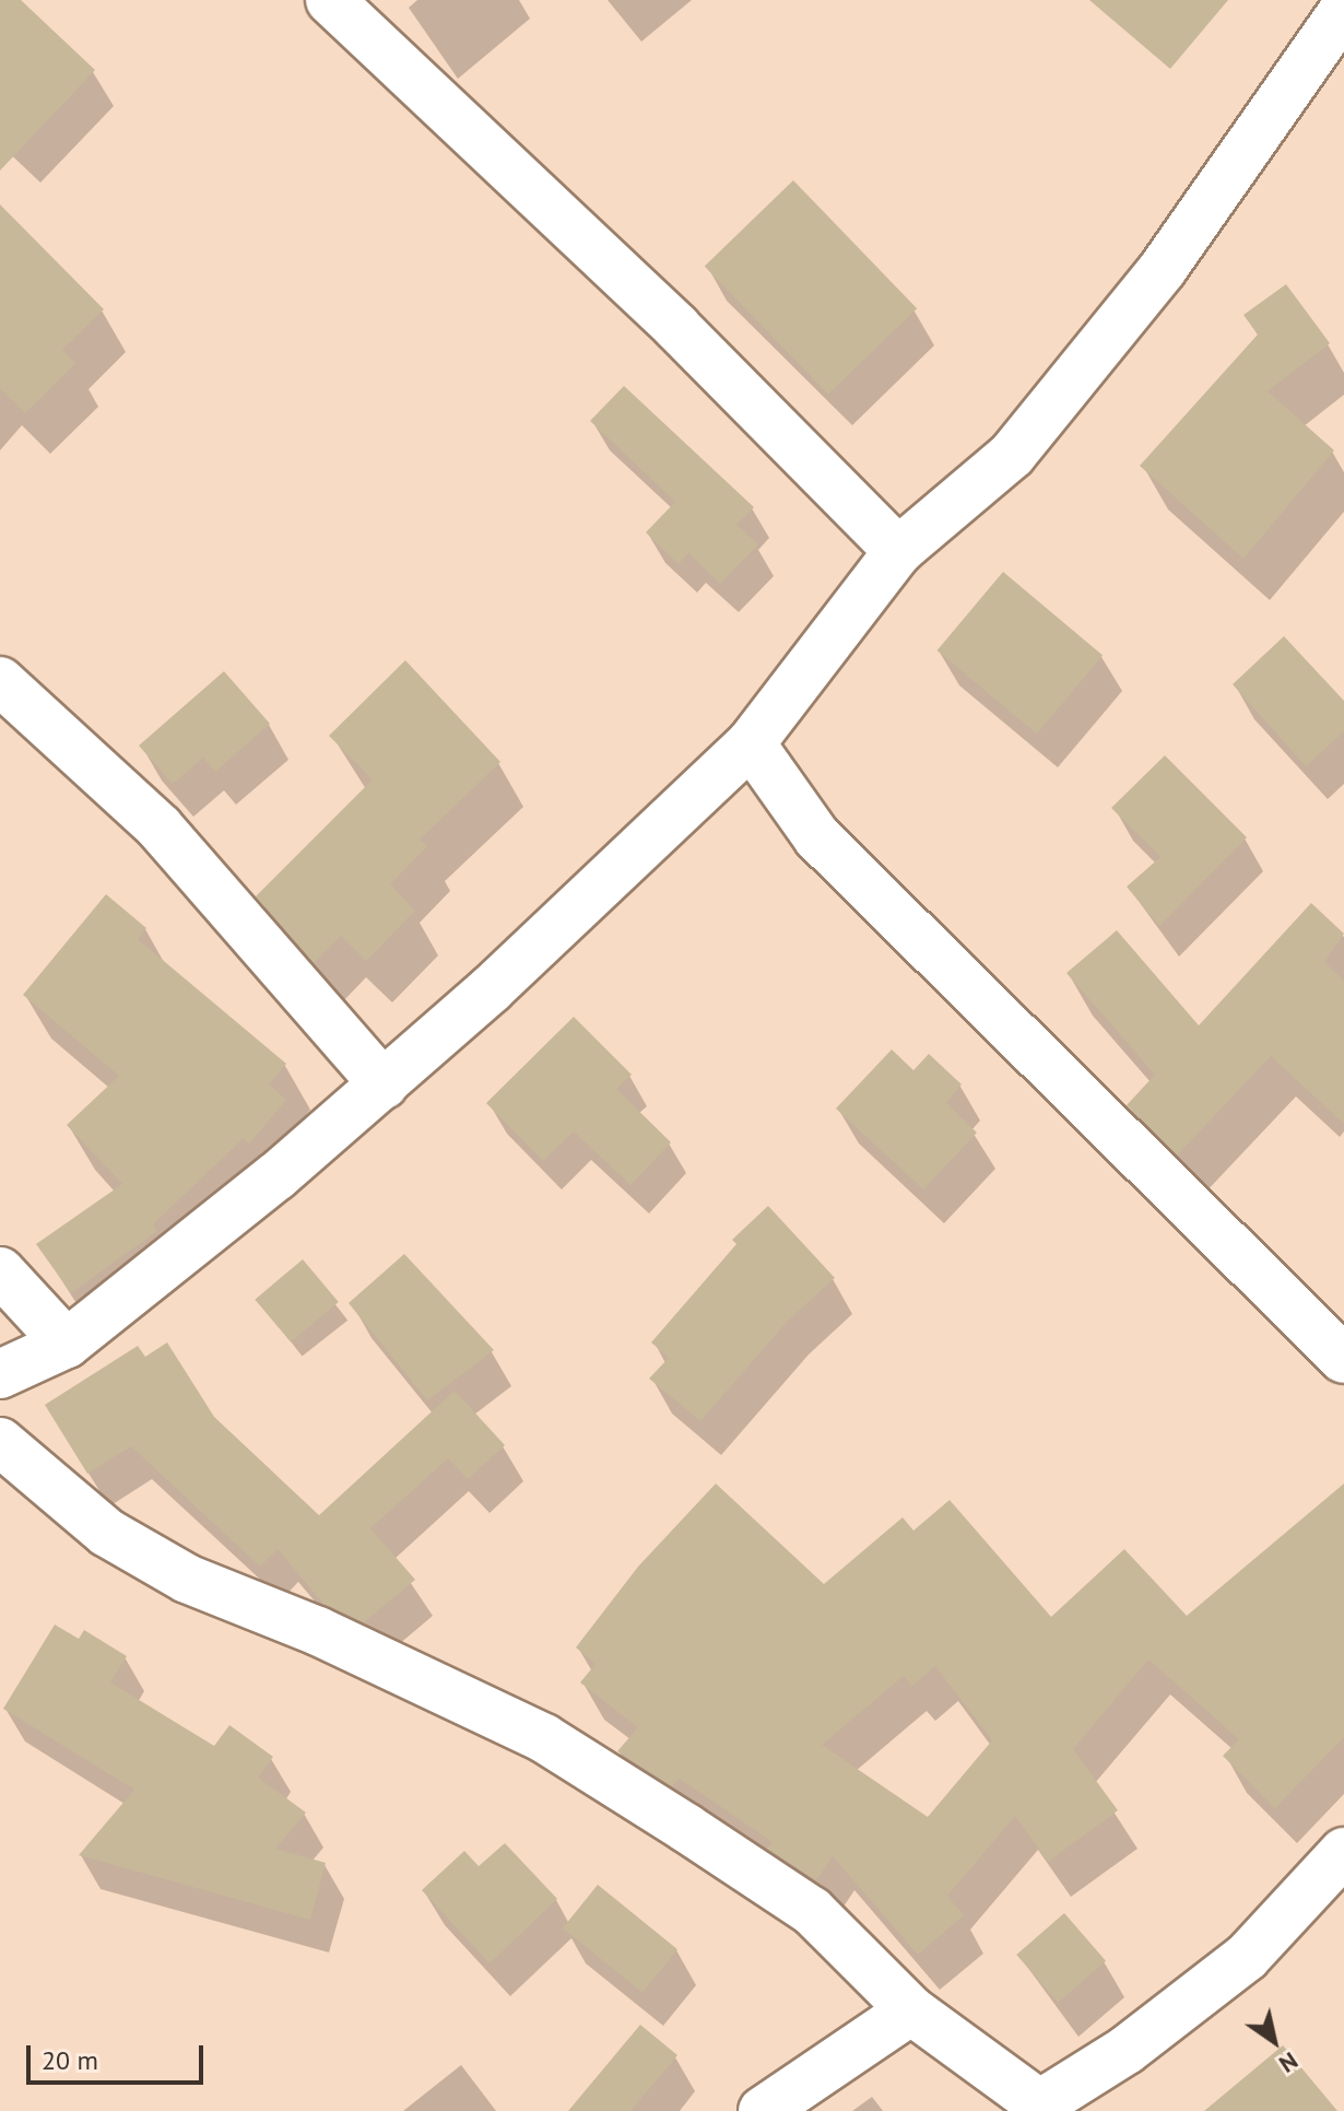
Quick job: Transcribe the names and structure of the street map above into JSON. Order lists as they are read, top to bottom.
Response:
{
  "scale_bar": "20 m",
  "north": "bottom right"
}
